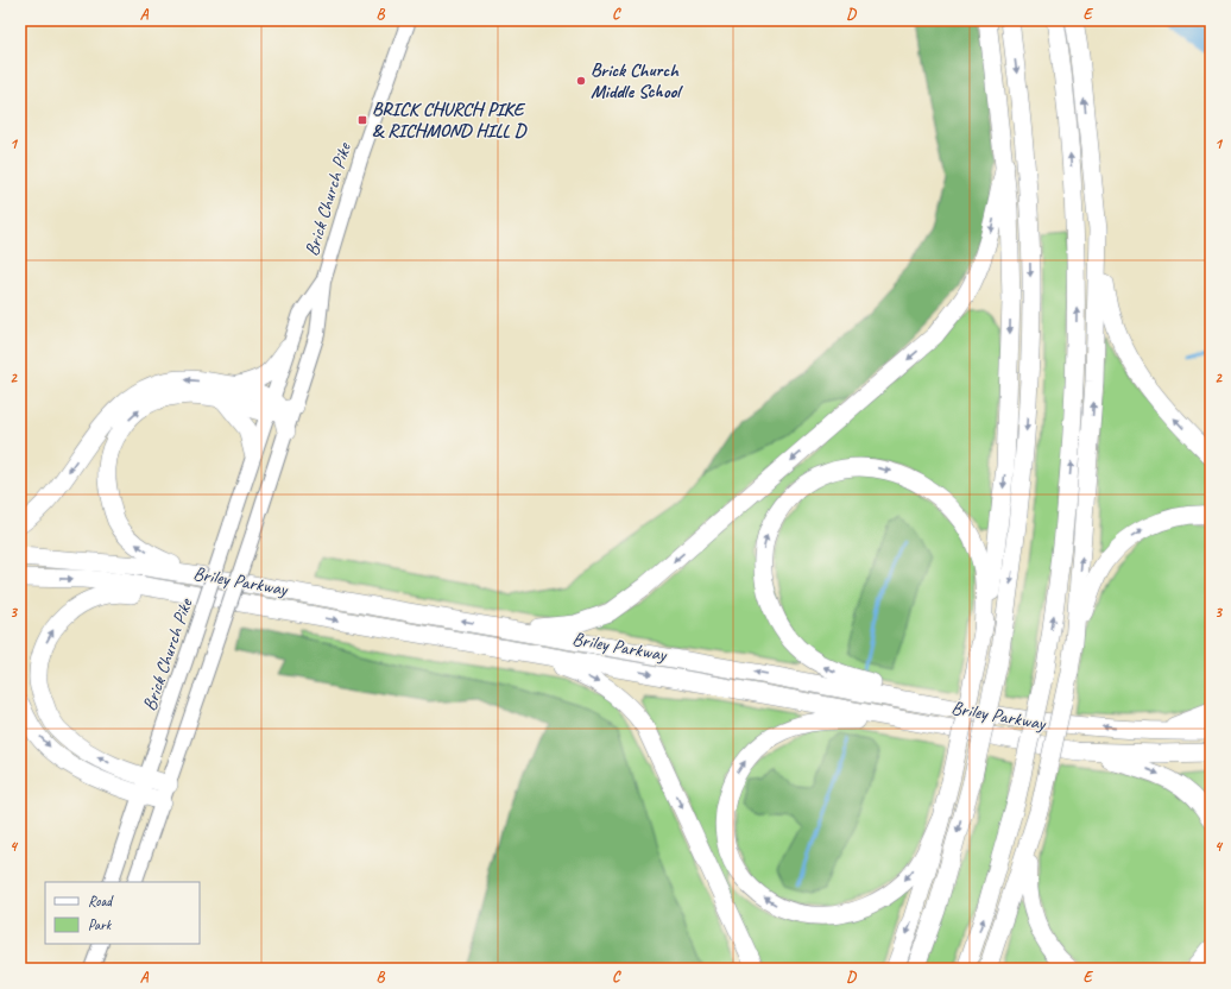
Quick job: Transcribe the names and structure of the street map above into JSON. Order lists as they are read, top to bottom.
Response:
{
  "streets": {
    "highway": ["Briley Parkway"],
    "main road": ["Brick Church Pike"]
  },
  "places": {
    "other": ["Brick Church Middle School"],
    "transit": ["BRICK CHURCH PIKE & RICHMOND HILL D"]
  },
  "legend": ["Road", "Park"],
  "grid": {
    "columns": [
      "A",
      "B",
      "C",
      "D",
      "E"
    ],
    "rows": [
      "1",
      "2",
      "3",
      "4"
    ]
  }
}
